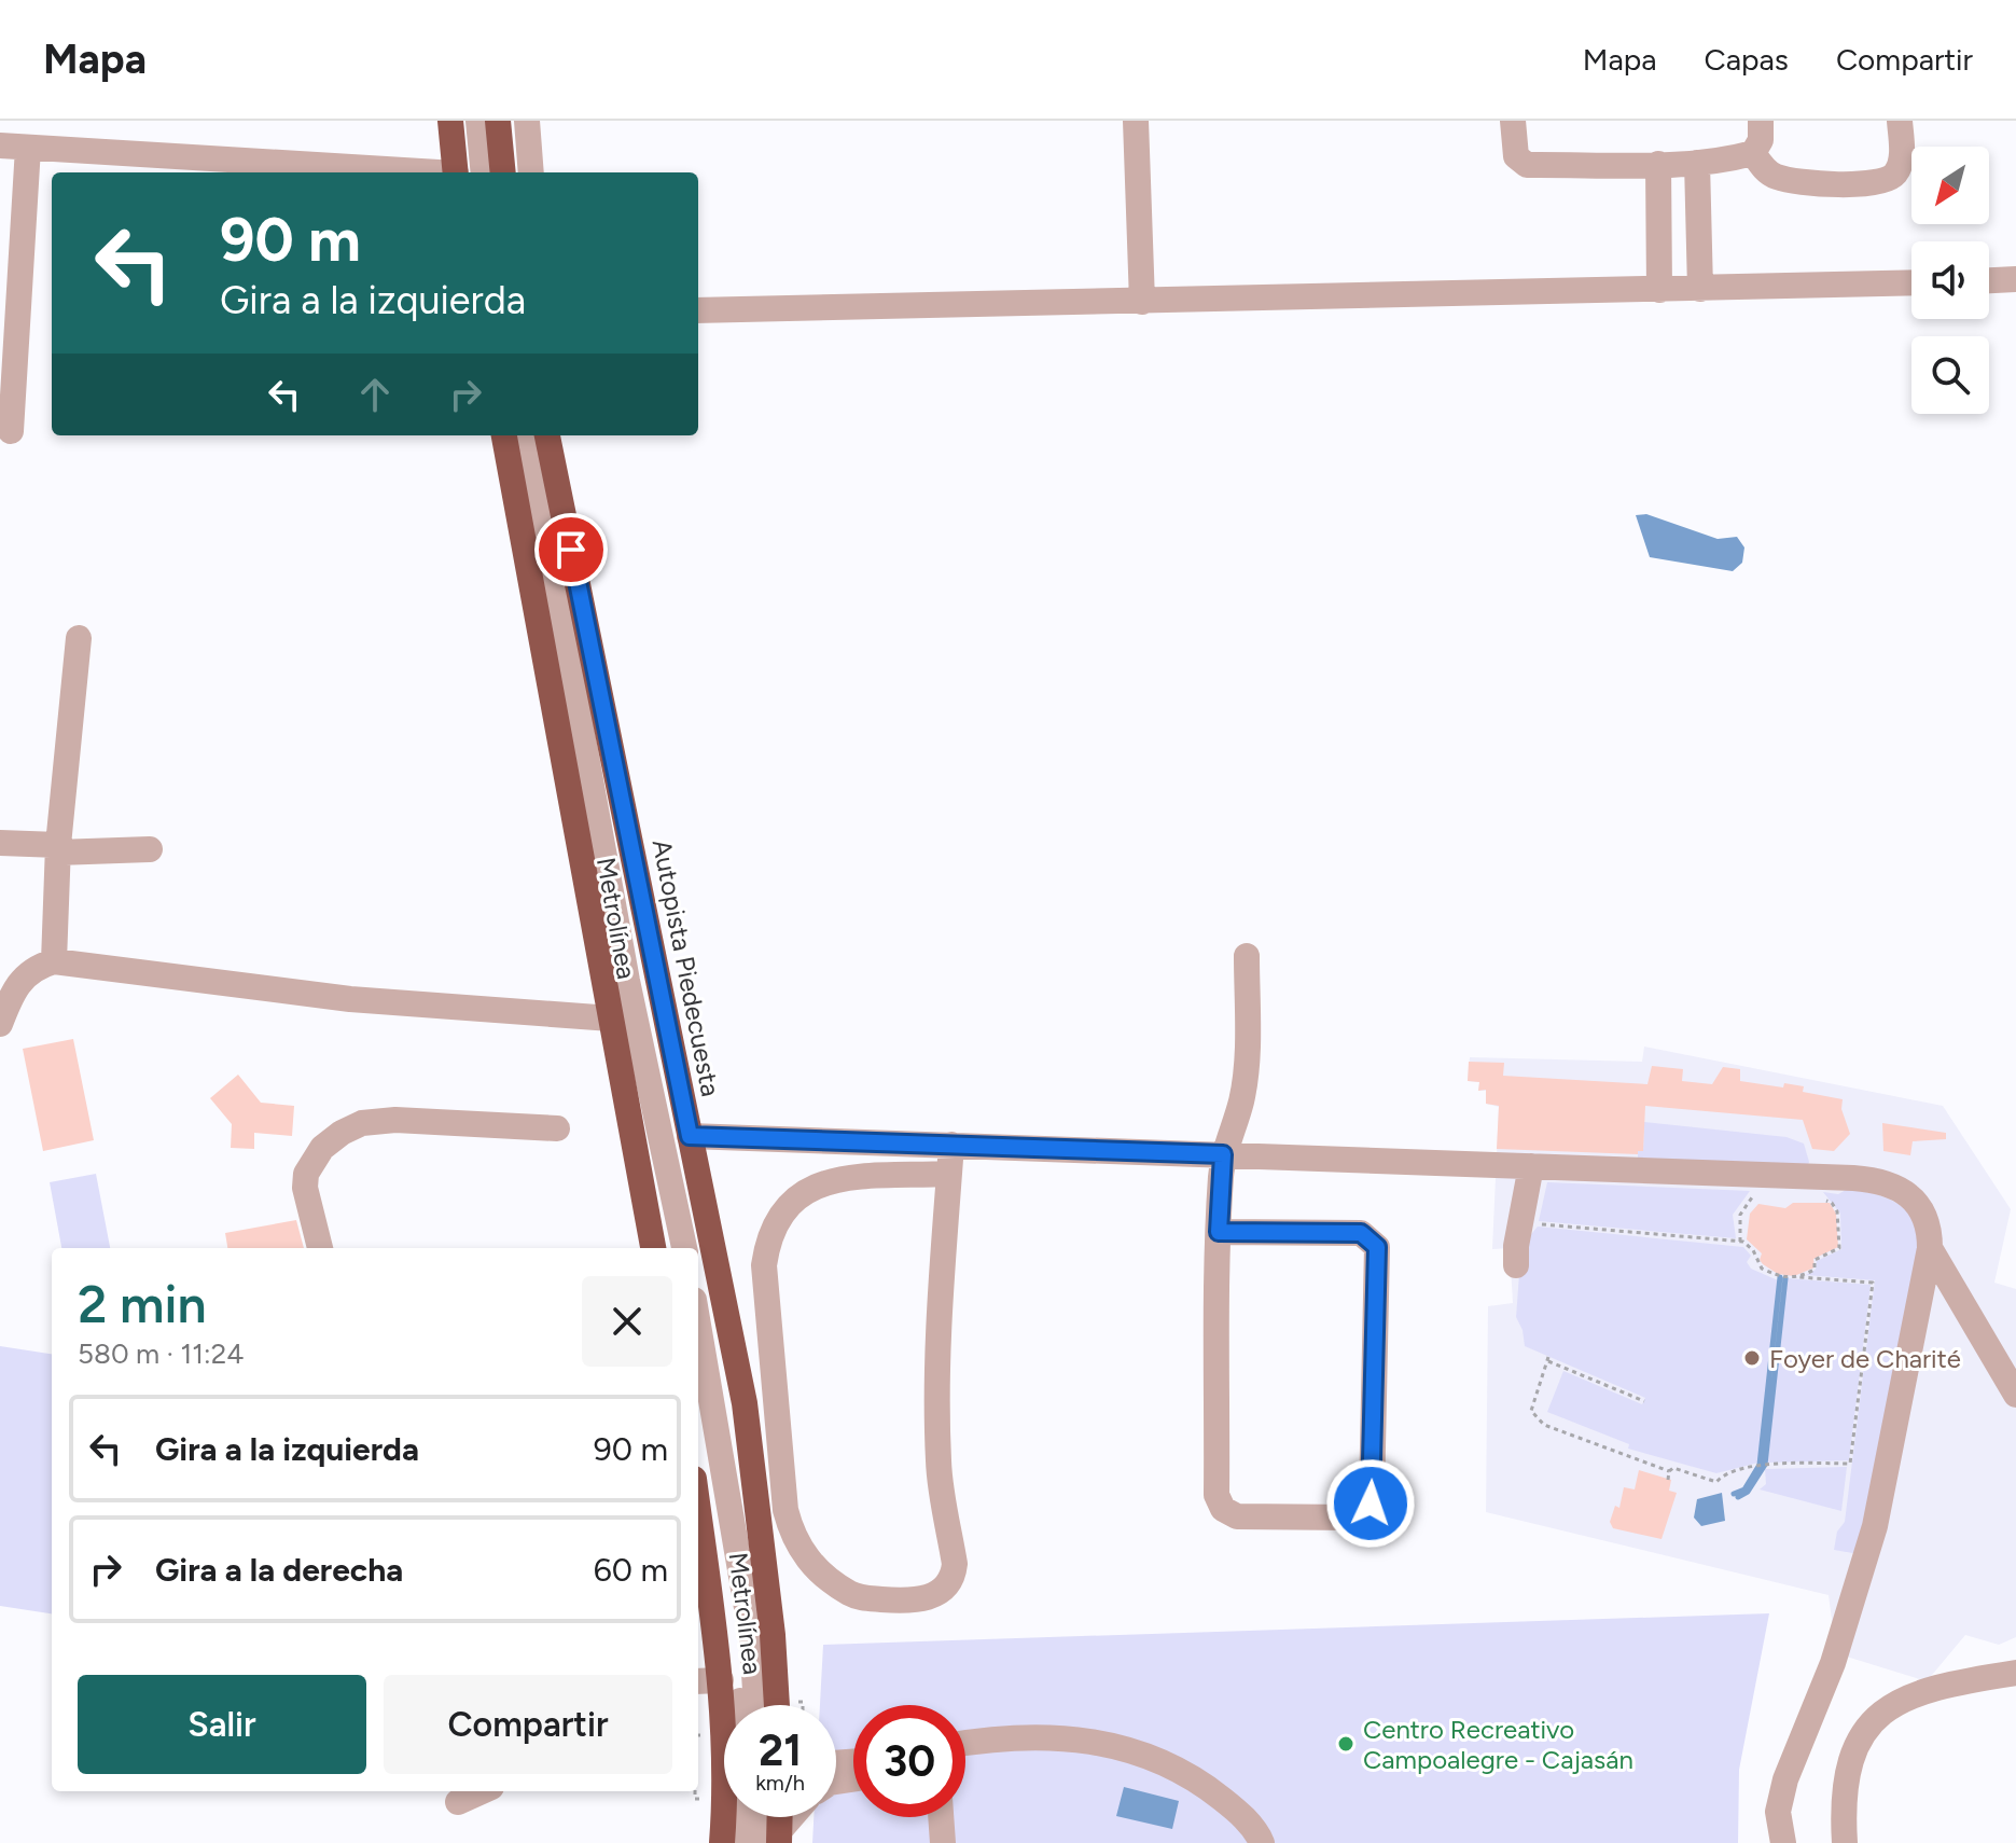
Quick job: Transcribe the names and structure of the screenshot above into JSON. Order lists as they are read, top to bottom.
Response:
{
  "streets": {
    "highway": ["Autopista Piedecuesta"],
    "street": ["Metrolínea"]
  },
  "places": ["Foyer de Charité", "Centro Recreativo Campoalegre - Cajasán"],
  "north": "bottom left",
  "page": {
    "header": "Mapa",
    "nav": ["Mapa", "Capas", "Compartir"],
    "turn": ["90 m", "Gira a la izquierda"],
    "heading": ["2 min", "580 m · 11:24"],
    "list": [
      {
        "name": "Gira a la izquierda",
        "value": "90 m"
      },
      {
        "name": "Gira a la derecha",
        "value": "60 m"
      }
    ],
    "buttons": ["Salir", "Compartir"],
    "speed": "21 km/h",
    "limit": "30"
  }
}
